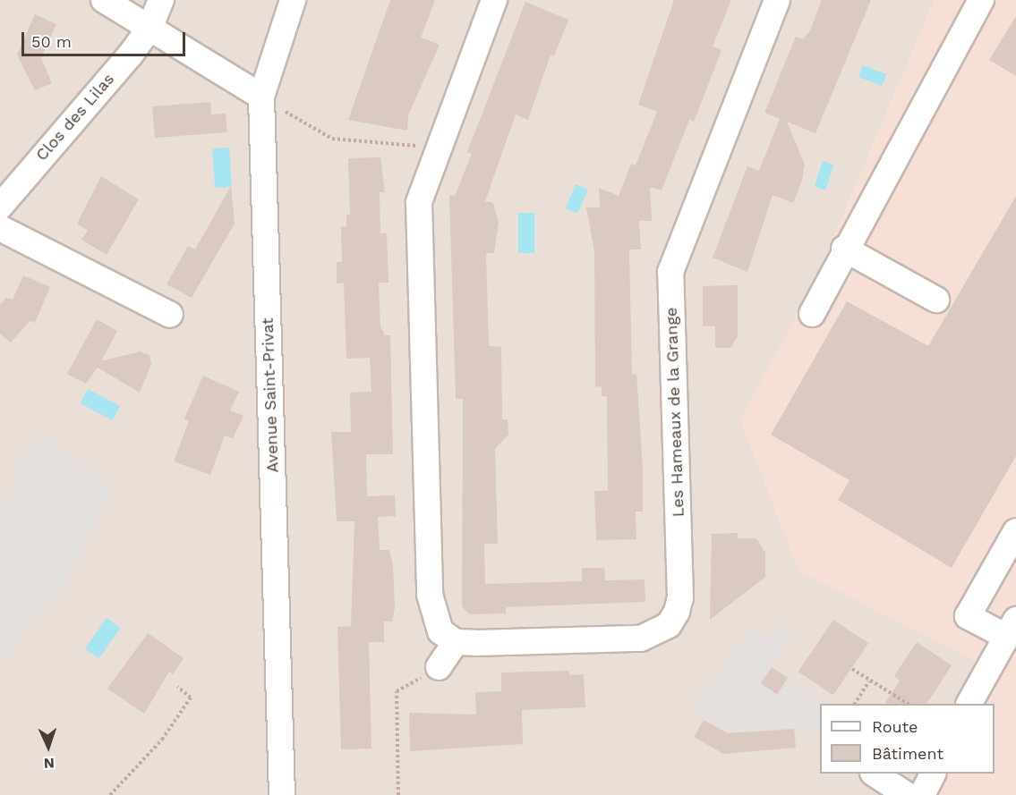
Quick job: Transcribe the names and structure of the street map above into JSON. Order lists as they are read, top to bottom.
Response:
{
  "streets": {
    "street": ["Clos des Lilas", "Avenue Saint-Privat", "Les Hameaux de la Grange"]
  },
  "legend": ["Route", "Bâtiment"],
  "scale_bar": "50 m",
  "north": "bottom"
}
